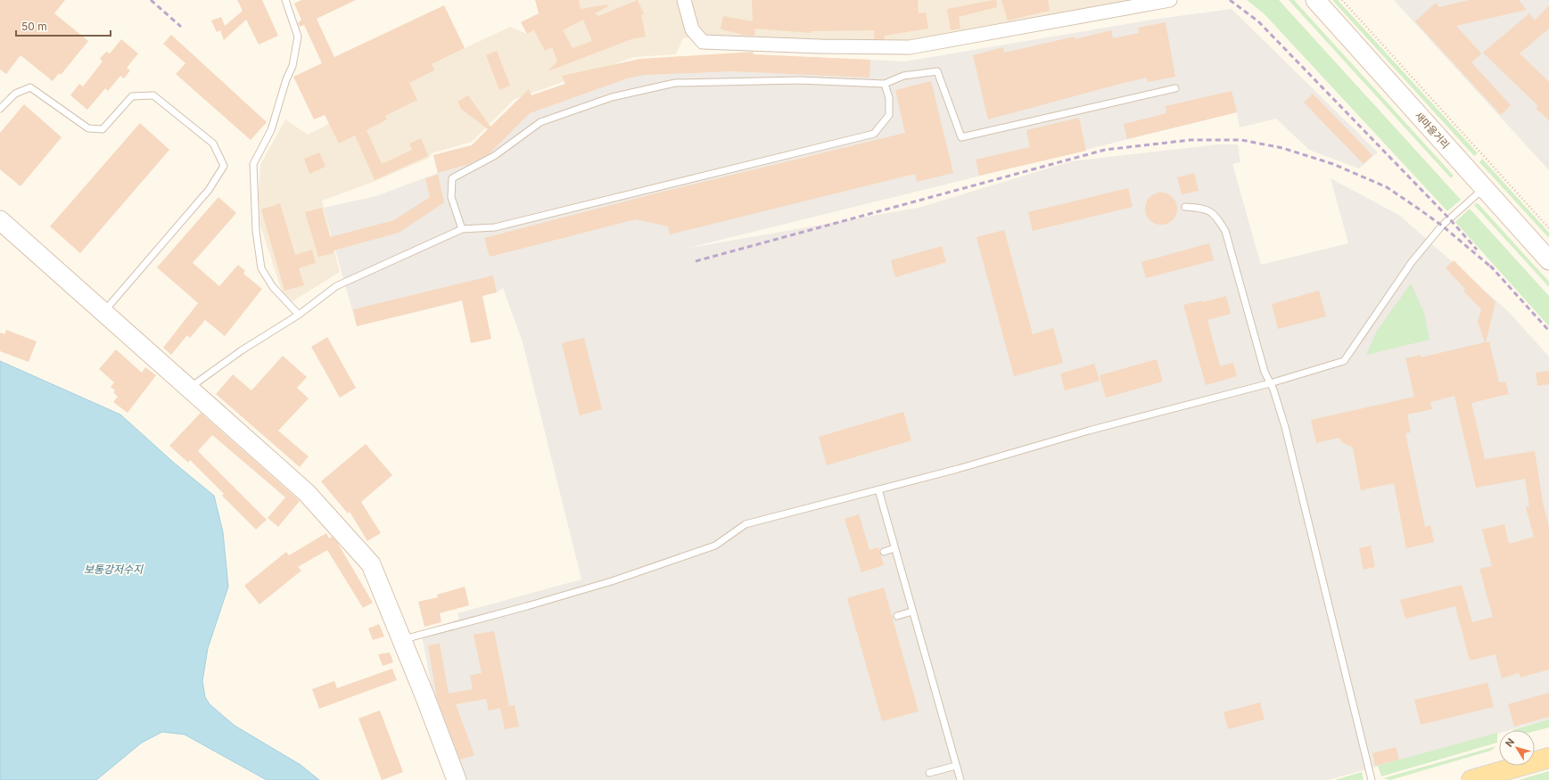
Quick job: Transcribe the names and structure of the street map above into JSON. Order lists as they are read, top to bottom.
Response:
{
  "streets": {
    "street": ["새마을거리"]
  },
  "water": ["보통강저수지"],
  "scale_bar": "50 m",
  "north": "top left"
}
